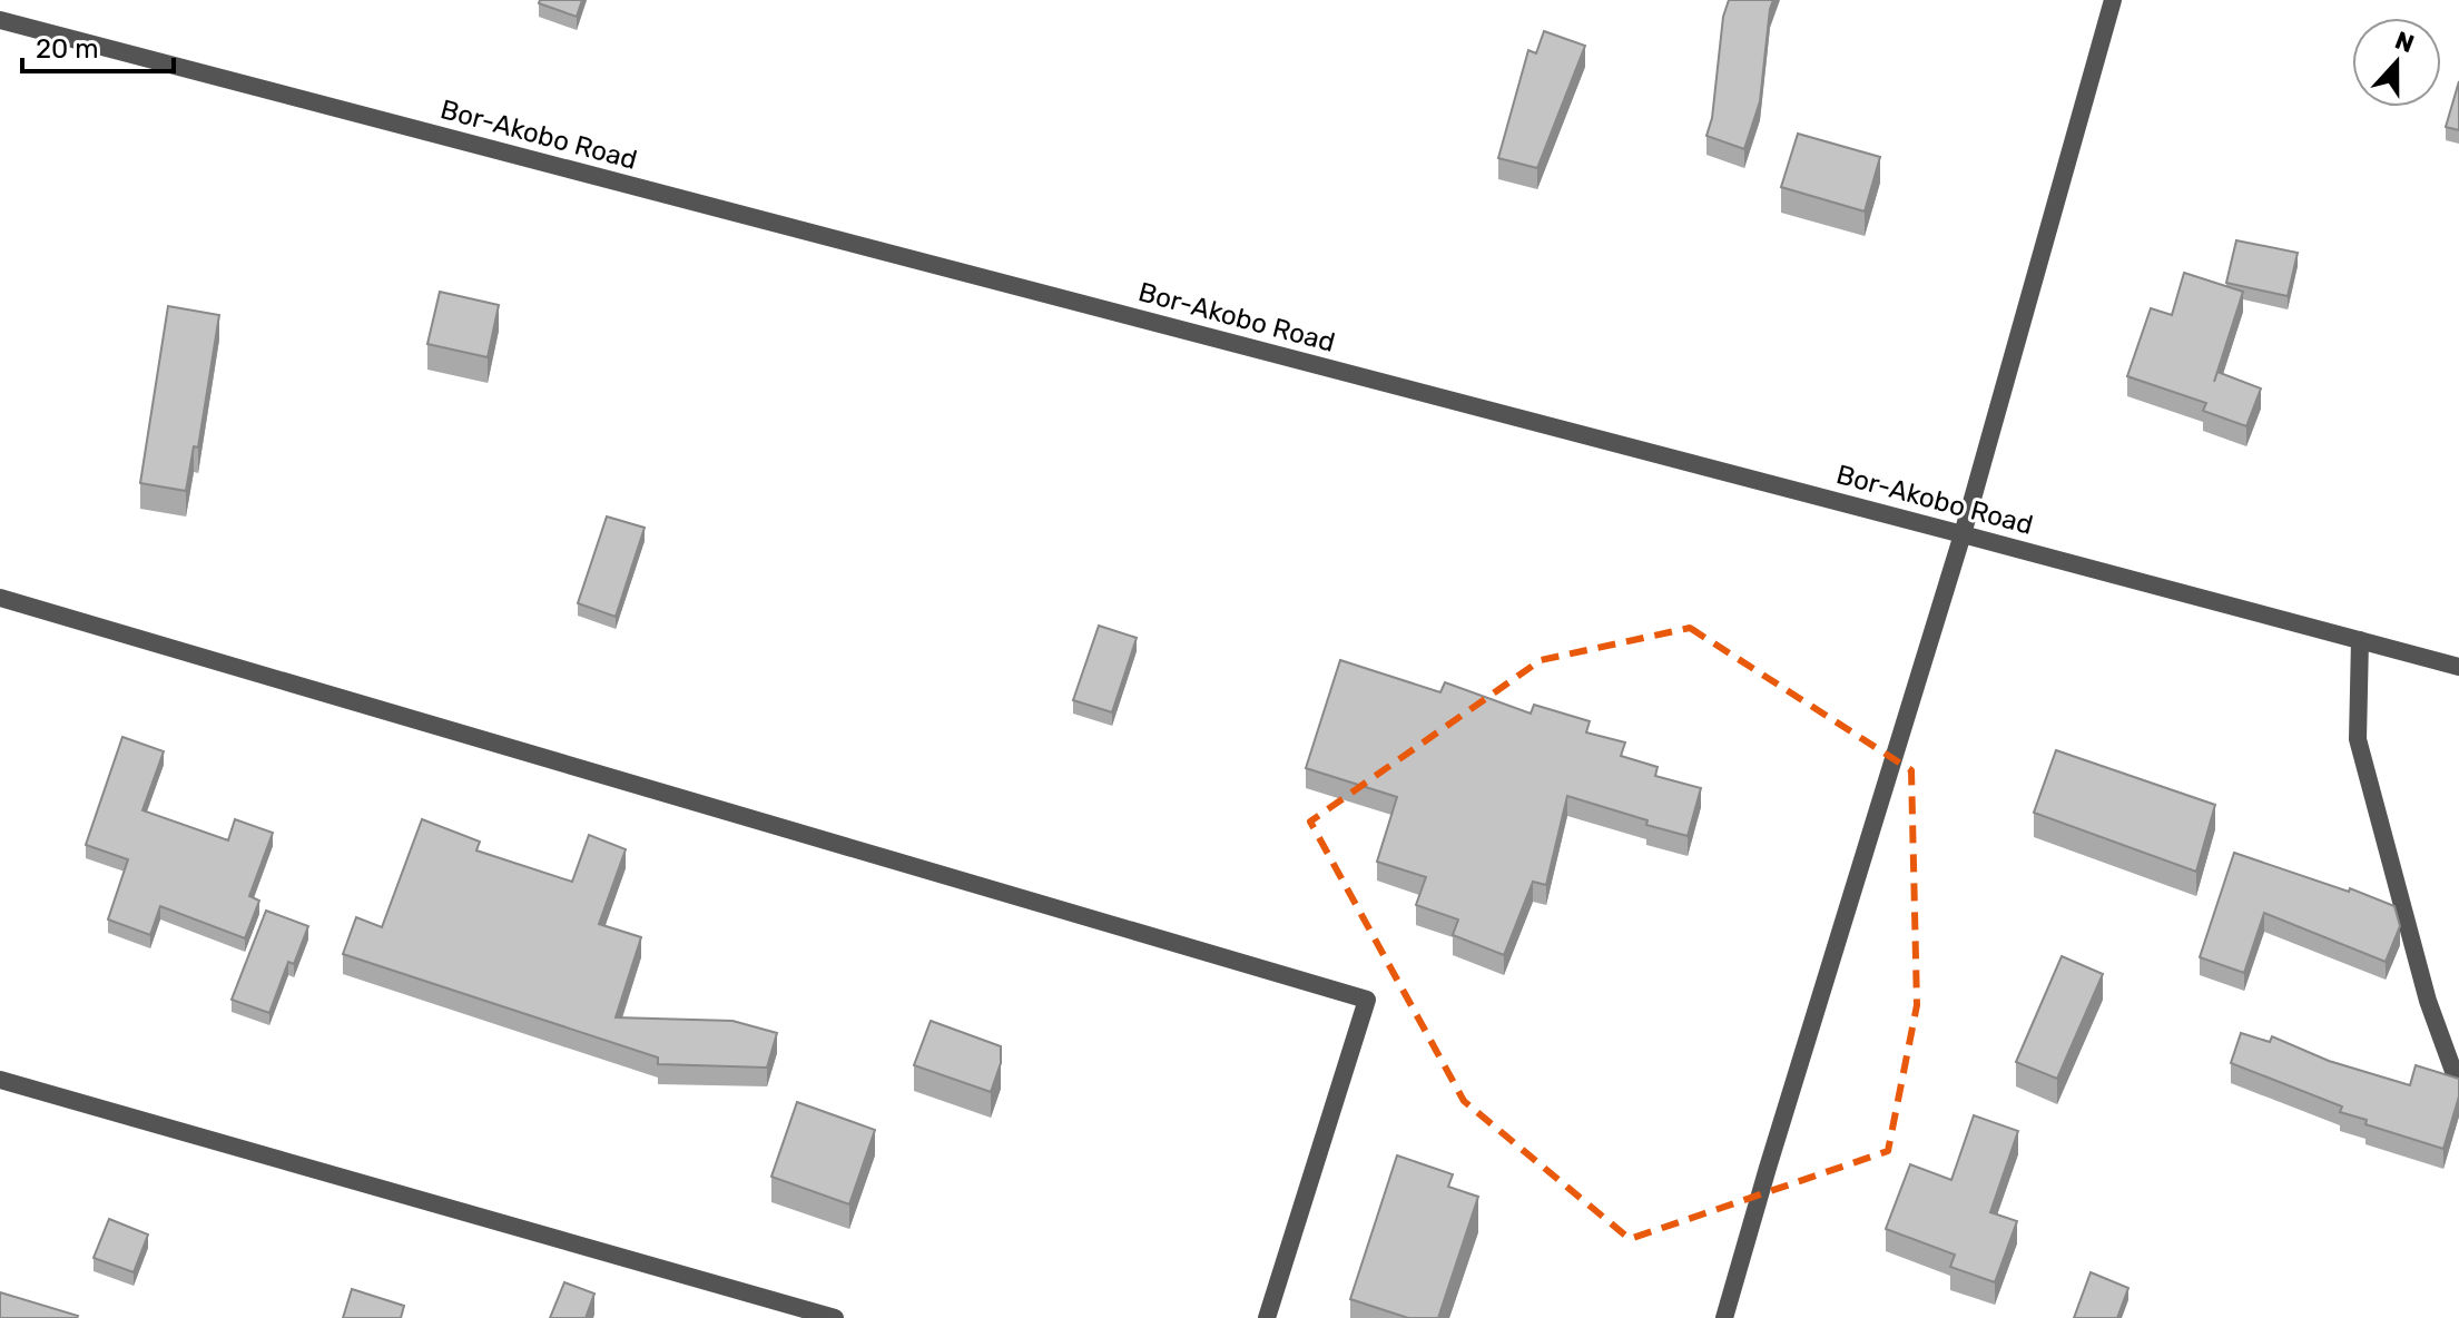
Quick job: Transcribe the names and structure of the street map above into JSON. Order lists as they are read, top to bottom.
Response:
{
  "streets": {
    "street": ["Bor-Akobo Road"]
  },
  "scale_bar": "20 m",
  "north": "top"
}
